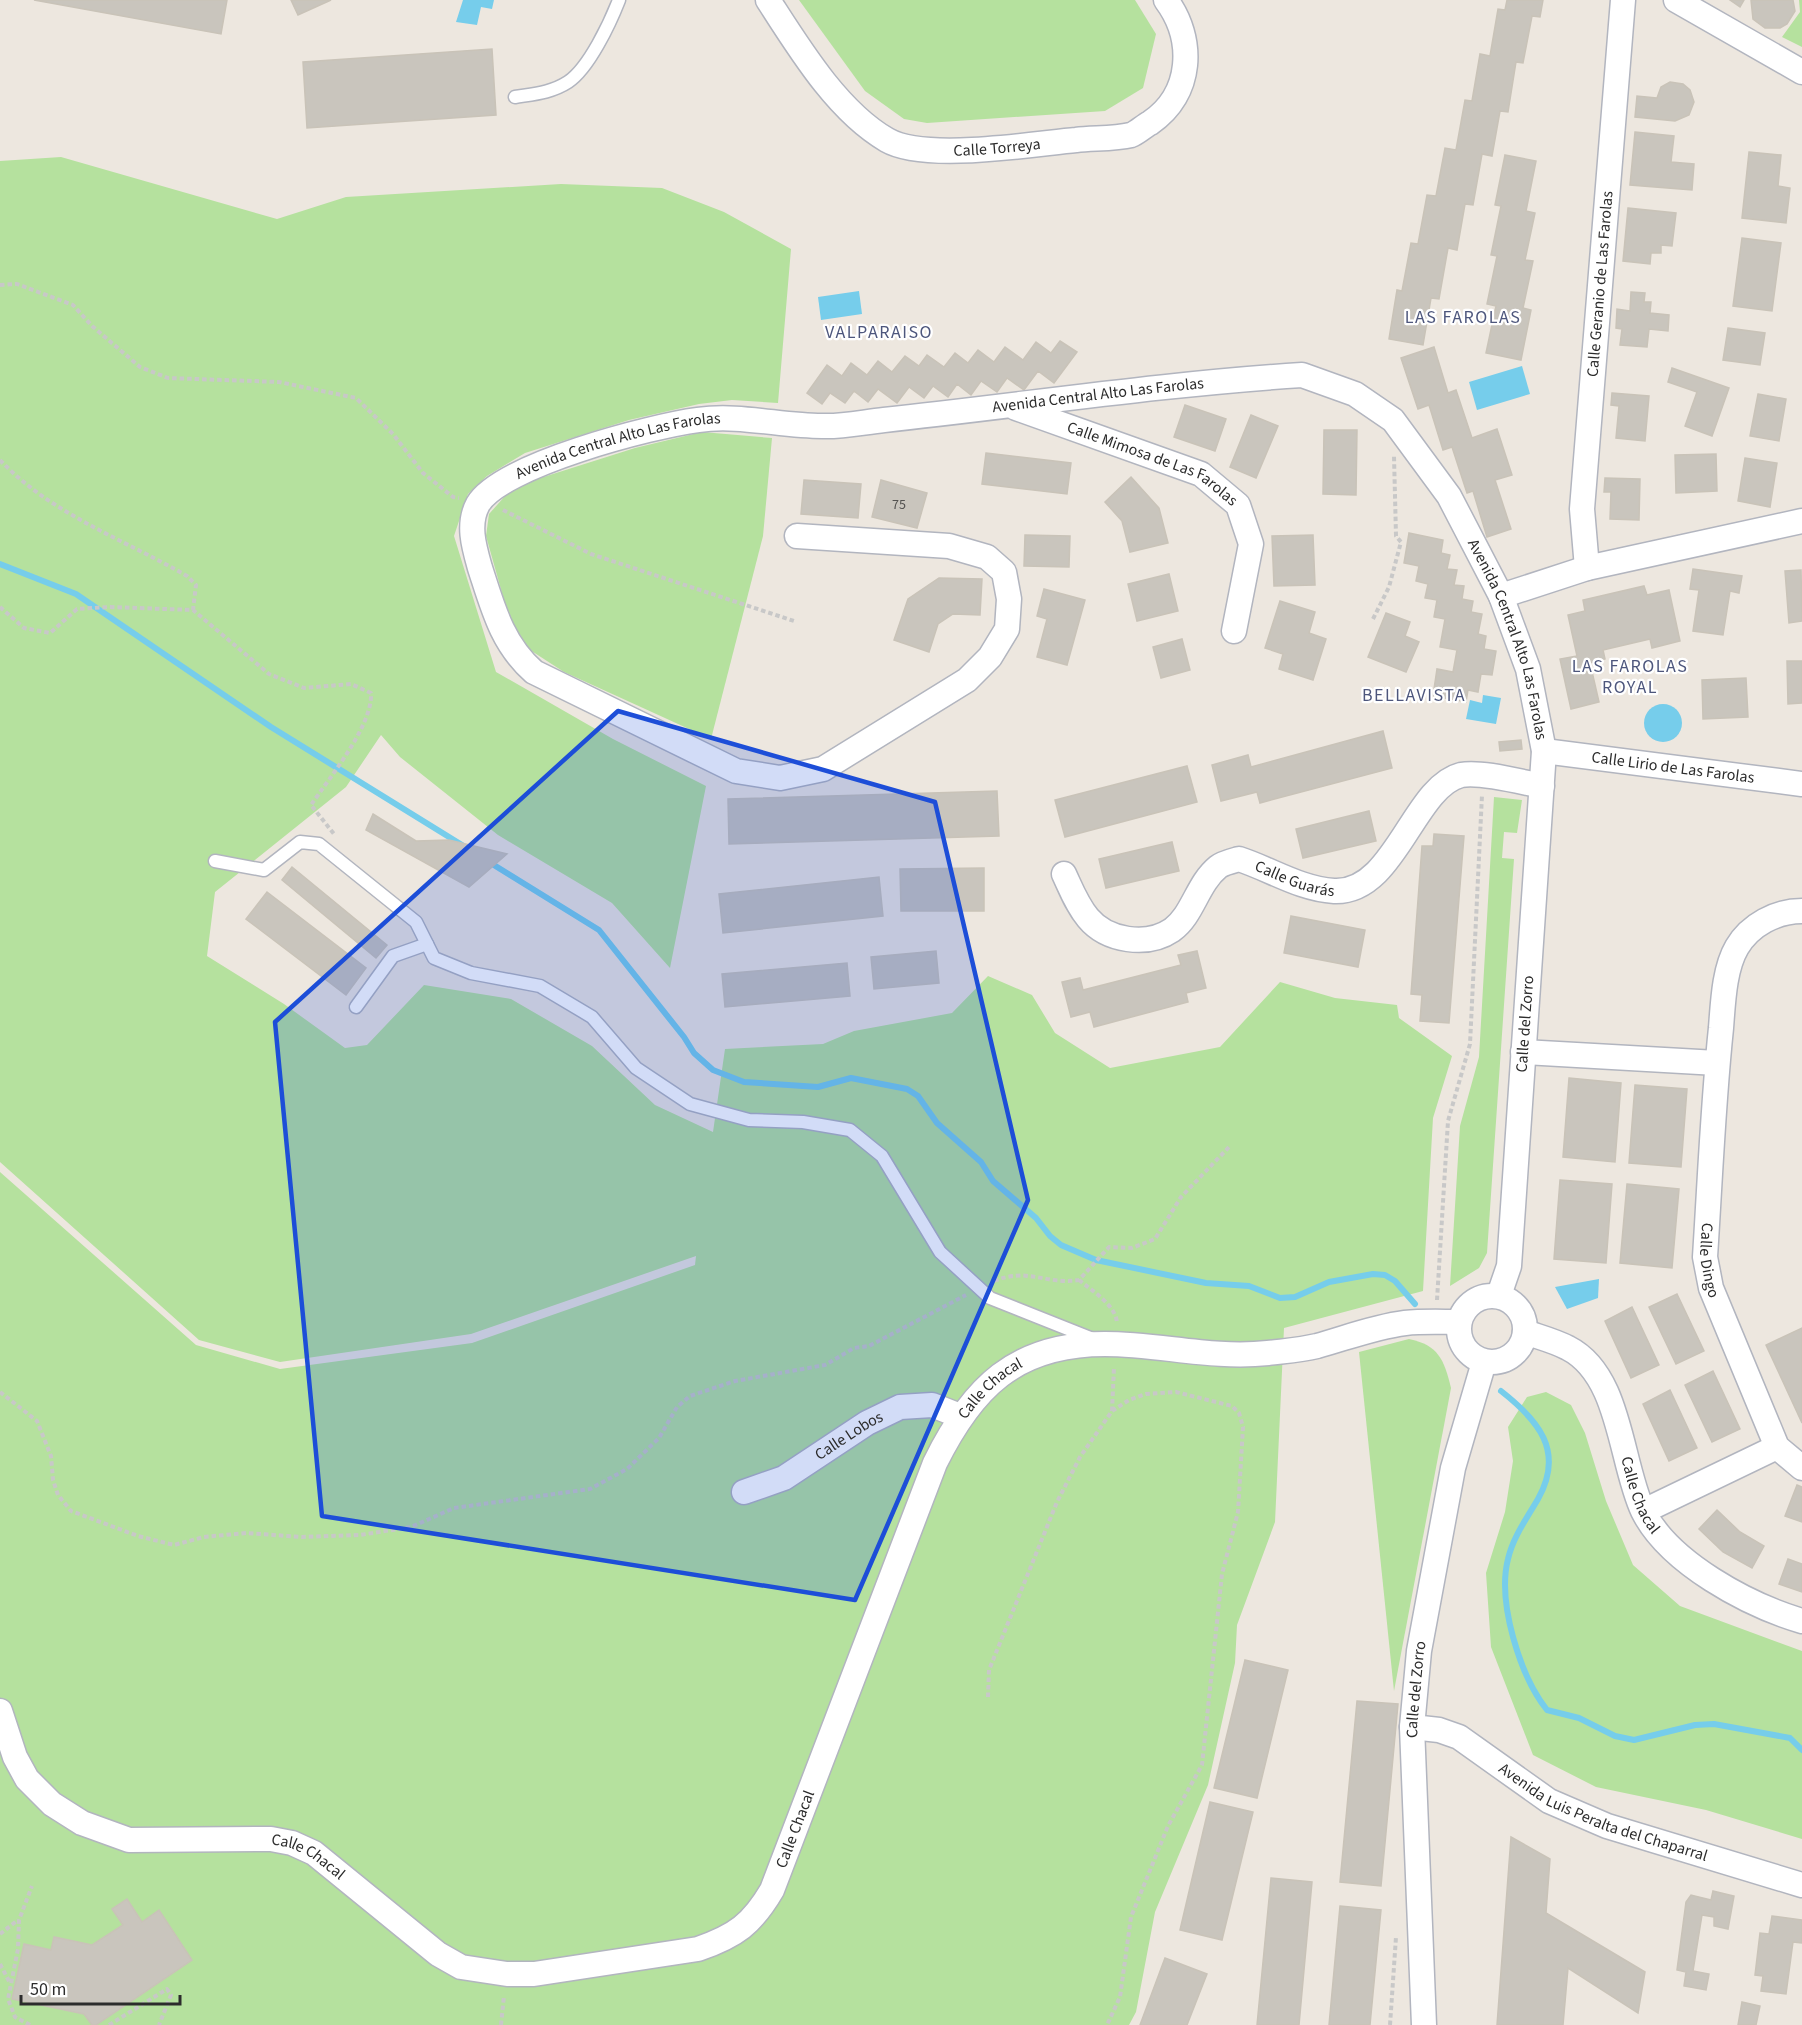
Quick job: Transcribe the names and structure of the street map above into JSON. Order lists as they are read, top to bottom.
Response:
{
  "streets": {
    "street": [
      "Calle Torreya",
      "Calle Geranio de Las Farolas",
      "Avenida Central Alto Las Farolas",
      "Calle Mimosa de Las Farolas",
      "Calle Lirio de Las Farolas",
      "Calle Guarás",
      "Calle del Zorro",
      "Calle Dingo",
      "Calle Chacal",
      "Calle Lobos",
      "Avenida Luis Peralta del Chaparral"
    ]
  },
  "crossings": [
    ["Avenida Central Alto Las Farolas", "Calle Mimosa de Las Farolas"],
    ["Avenida Central Alto Las Farolas", "Calle Lirio de Las Farolas"],
    ["Avenida Central Alto Las Farolas", "Calle del Zorro"],
    ["Calle Lirio de Las Farolas", "Calle del Zorro"],
    ["Calle Guarás", "Calle del Zorro"],
    ["Calle del Zorro", "Calle Chacal"],
    ["Calle del Zorro", "Avenida Luis Peralta del Chaparral"],
    ["Calle Chacal", "Calle Lobos"]
  ],
  "districts": [
    "LAS FAROLAS",
    "VALPARAISO",
    "LAS FAROLAS ROYAL",
    "BELLAVISTA"
  ],
  "house_numbers": ["75"],
  "scale_bar": "50 m"
}
